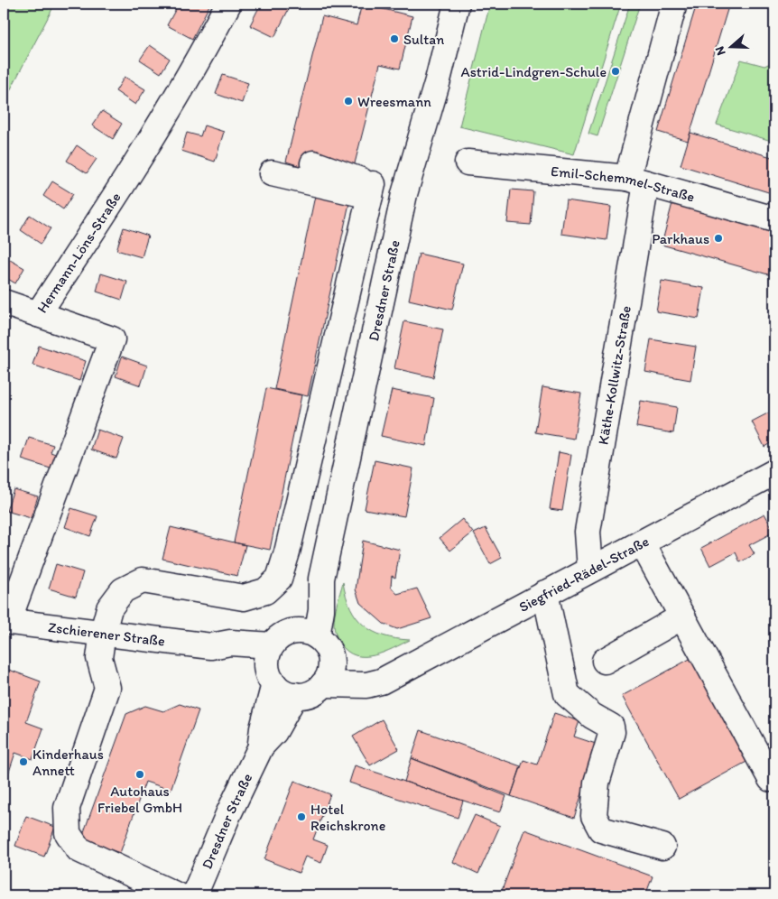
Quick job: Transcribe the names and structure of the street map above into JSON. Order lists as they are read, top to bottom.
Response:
{
  "streets": {
    "street": [
      "Emil-Schemmel-Straße",
      "Hermann-Löns-Straße",
      "Dresdner Straße",
      "Käthe-Kollwitz-Straße",
      "Siegfried-Rädel-Straße",
      "Zschierener Straße"
    ]
  },
  "crossings": [
    ["Emil-Schemmel-Straße", "Käthe-Kollwitz-Straße"],
    ["Hermann-Löns-Straße", "Zschierener Straße"],
    ["Dresdner Straße", "Siegfried-Rädel-Straße"],
    ["Dresdner Straße", "Zschierener Straße"],
    ["Käthe-Kollwitz-Straße", "Siegfried-Rädel-Straße"],
    ["Siegfried-Rädel-Straße", "Zschierener Straße"]
  ],
  "places": [
    "Sultan",
    "Astrid-Lindgren-Schule",
    "Wreesmann",
    "Parkhaus",
    "Kinderhaus Annett",
    "Autohaus Friebel GmbH",
    "Hotel Reichskrone"
  ],
  "north": "left"
}
